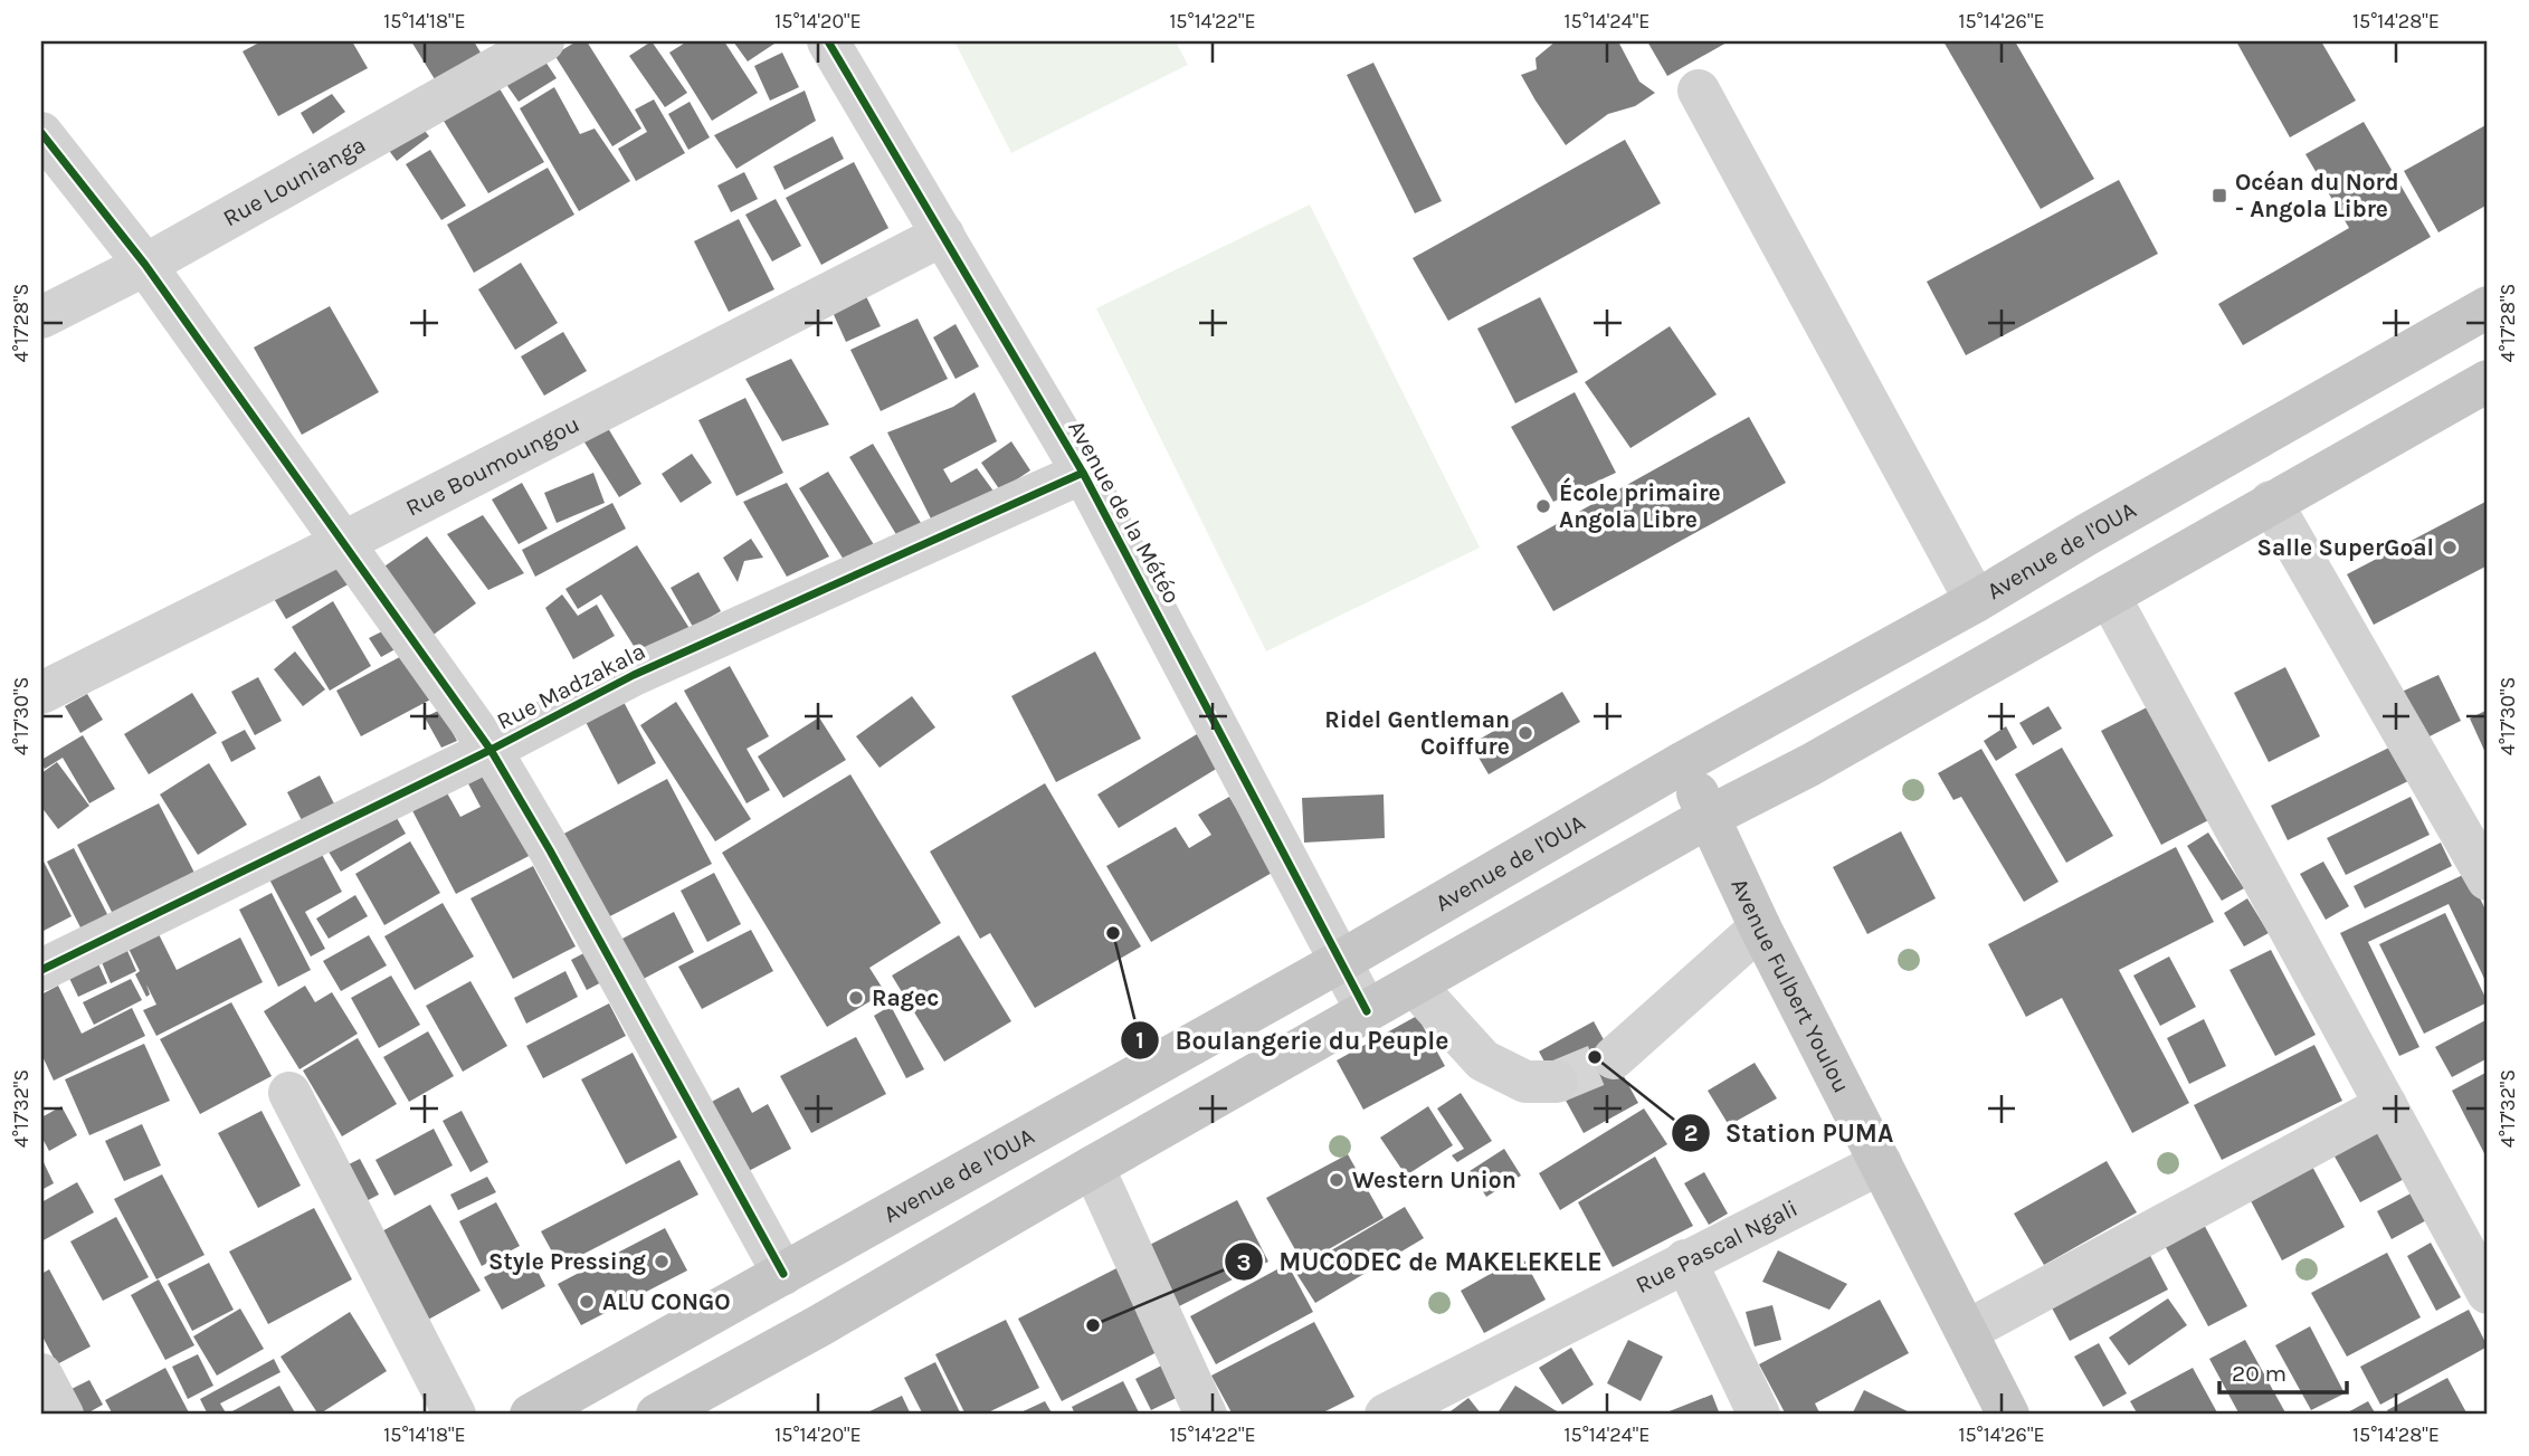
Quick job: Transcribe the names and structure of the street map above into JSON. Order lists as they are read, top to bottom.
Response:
{
  "streets": {
    "main road": ["Avenue de l'OUA", "Avenue Fulbert Youlou"],
    "street": [
      "Rue Lounianga",
      "Rue Boumoungou",
      "Avenue de la Météo",
      "Rue Madzakala",
      "Rue Pascal Ngali"
    ]
  },
  "crossings": [
    ["Rue Boumoungou", "Avenue de la Météo"],
    ["Avenue de la Météo", "Avenue de l'OUA"],
    ["Avenue de la Météo", "Rue Madzakala"],
    ["Avenue de l'OUA", "Avenue Fulbert Youlou"],
    ["Avenue Fulbert Youlou", "Rue Pascal Ngali"]
  ],
  "places": {
    "transit": ["Océan du Nord - Angola Libre"],
    "other": [
      "École primaire Angola Libre",
      "Salle SuperGoal",
      "Ridel Gentleman Coiffure",
      "Boulangerie du Peuple",
      "Ragec",
      "Station PUMA",
      "Western Union",
      "Style Pressing",
      "ALU CONGO",
      "MUCODEC de MAKELEKELE"
    ]
  },
  "scale_bar": "20 m",
  "coordinates": [
    "15°14'18\"E",
    "15°14'20\"E",
    "15°14'22\"E",
    "15°14'24\"E",
    "15°14'26\"E",
    "15°14'28\"E",
    "4°17'28\"S",
    "4°17'30\"S",
    "4°17'32\"S"
  ]
}
